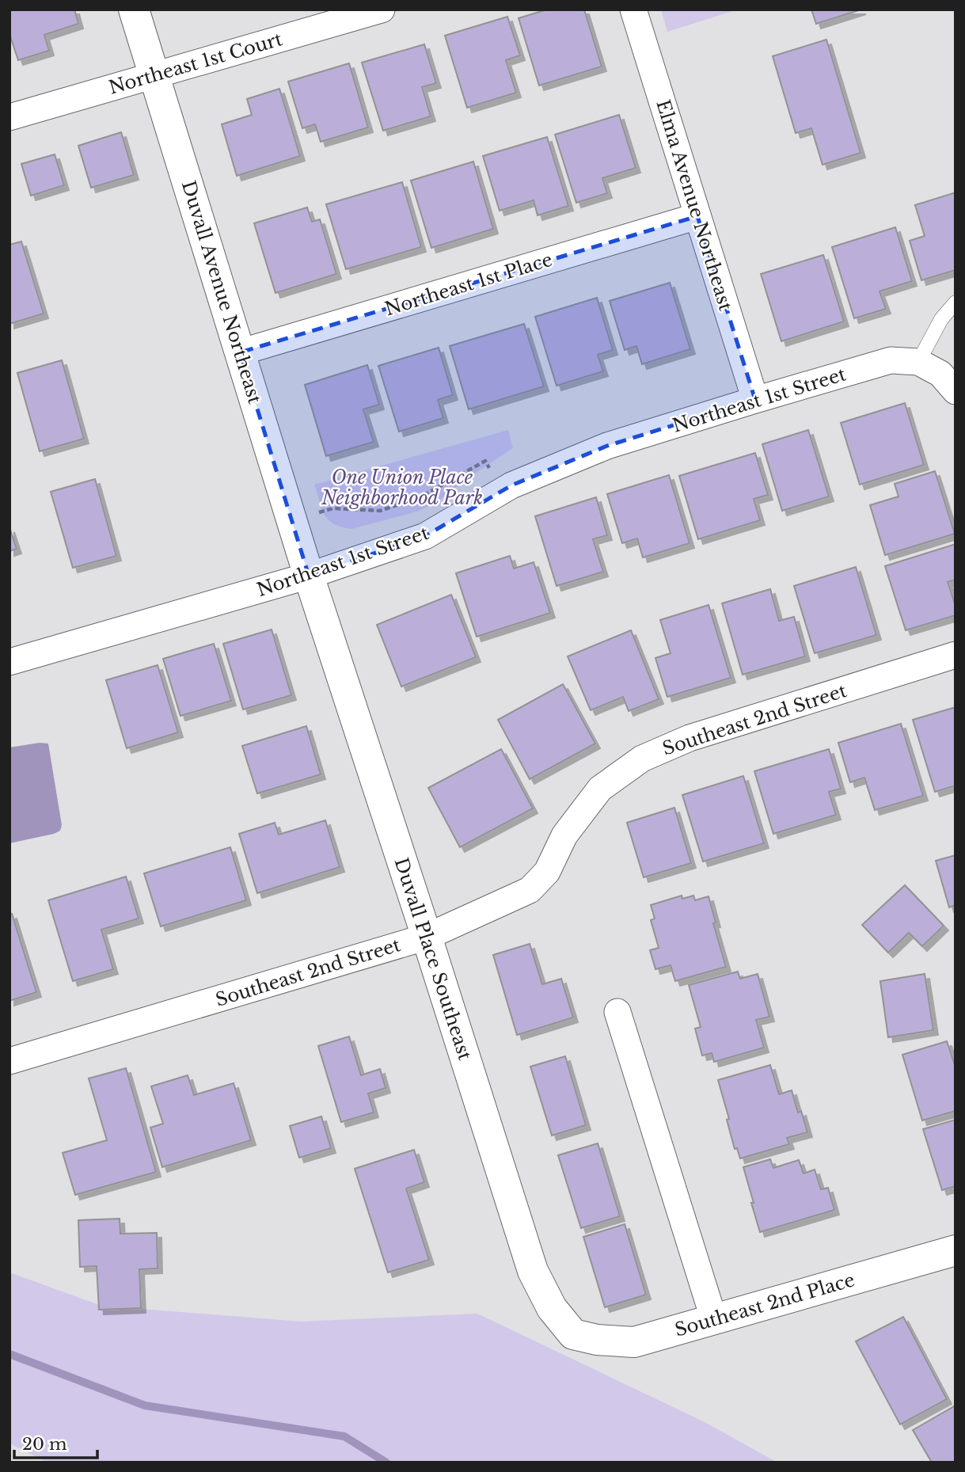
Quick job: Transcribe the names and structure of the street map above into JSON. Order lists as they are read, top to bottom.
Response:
{
  "streets": {
    "street": [
      "Northeast 1st Court",
      "Elma Avenue Northeast",
      "Northeast 1st Place",
      "Duvall Avenue Northeast",
      "Northeast 1st Street",
      "Southeast 2nd Street",
      "Duvall Place Southeast",
      "Southeast 2nd Place"
    ]
  },
  "crossings": [
    ["Northeast 1st Court", "Duvall Avenue Northeast"],
    ["Elma Avenue Northeast", "Northeast 1st Place"],
    ["Elma Avenue Northeast", "Northeast 1st Street"],
    ["Northeast 1st Place", "Duvall Avenue Northeast"],
    ["Duvall Avenue Northeast", "Northeast 1st Street"],
    ["Duvall Avenue Northeast", "Duvall Place Southeast"],
    ["Northeast 1st Street", "Duvall Place Southeast"],
    ["Southeast 2nd Street", "Duvall Place Southeast"],
    ["Duvall Place Southeast", "Southeast 2nd Place"]
  ],
  "parks": ["One Union Place Neighborhood Park"],
  "scale_bar": "20 m"
}
